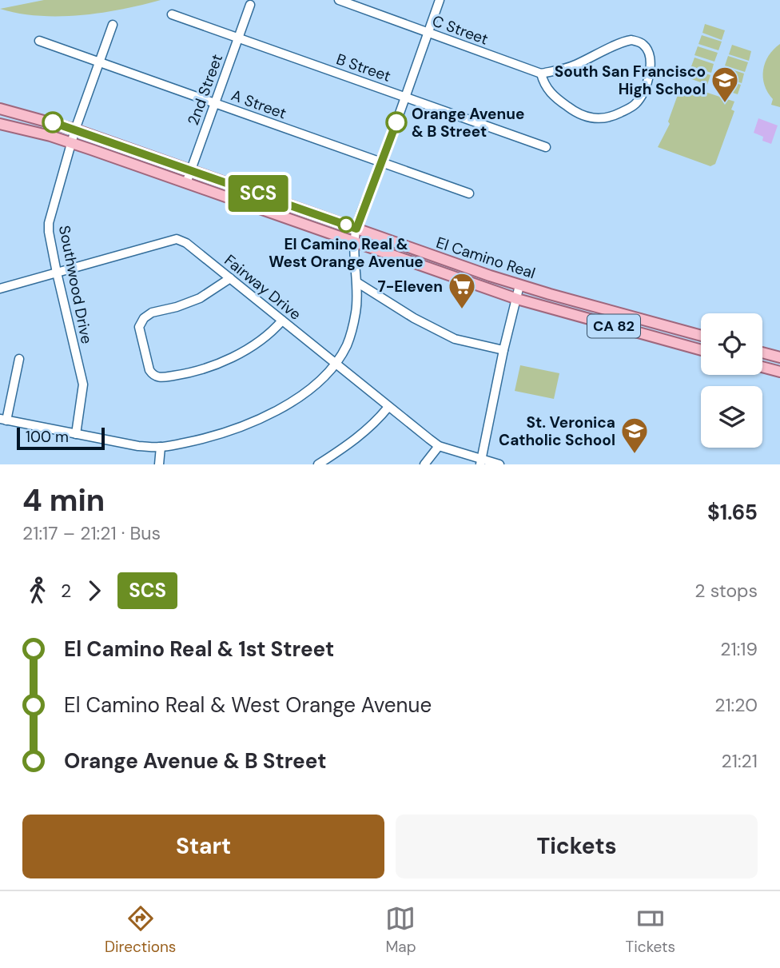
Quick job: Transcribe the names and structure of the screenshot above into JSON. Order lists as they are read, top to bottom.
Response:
{
  "streets": {
    "main road": ["El Camino Real", "CA 82"],
    "street": [
      "C Street",
      "B Street",
      "2nd Street",
      "A Street",
      "Southwood Drive",
      "Fairway Drive"
    ]
  },
  "crossings": [
    ["B Street", "2nd Street"],
    ["2nd Street", "A Street"],
    ["2nd Street", "El Camino Real"],
    ["A Street", "Southwood Drive"],
    ["El Camino Real", "Southwood Drive"],
    ["Southwood Drive", "Fairway Drive"]
  ],
  "places": {
    "school or university": ["South San Francisco High School", "St. Veronica Catholic School"],
    "other": ["Orange Avenue & B Street", "El Camino Real & West Orange Avenue"],
    "supermarket": ["7-Eleven"]
  },
  "lines": ["bus line SCS"],
  "scale_bar": "100 m",
  "page": {
    "on_map": "SCS",
    "scale": "100 m",
    "heading": ["4 min", "21:17 – 21:21 · Bus", "$1.65"],
    "legs": ["2", "SCS", "2 stops"],
    "list": [
      {
        "name": "El Camino Real & 1st Street",
        "value": "21:19"
      },
      {
        "name": "El Camino Real & West Orange Avenue",
        "value": "21:20"
      },
      {
        "name": "Orange Avenue & B Street",
        "value": "21:21"
      }
    ],
    "buttons": ["Start", "Tickets"],
    "tabs": ["Directions", "Map", "Tickets"]
  }
}
